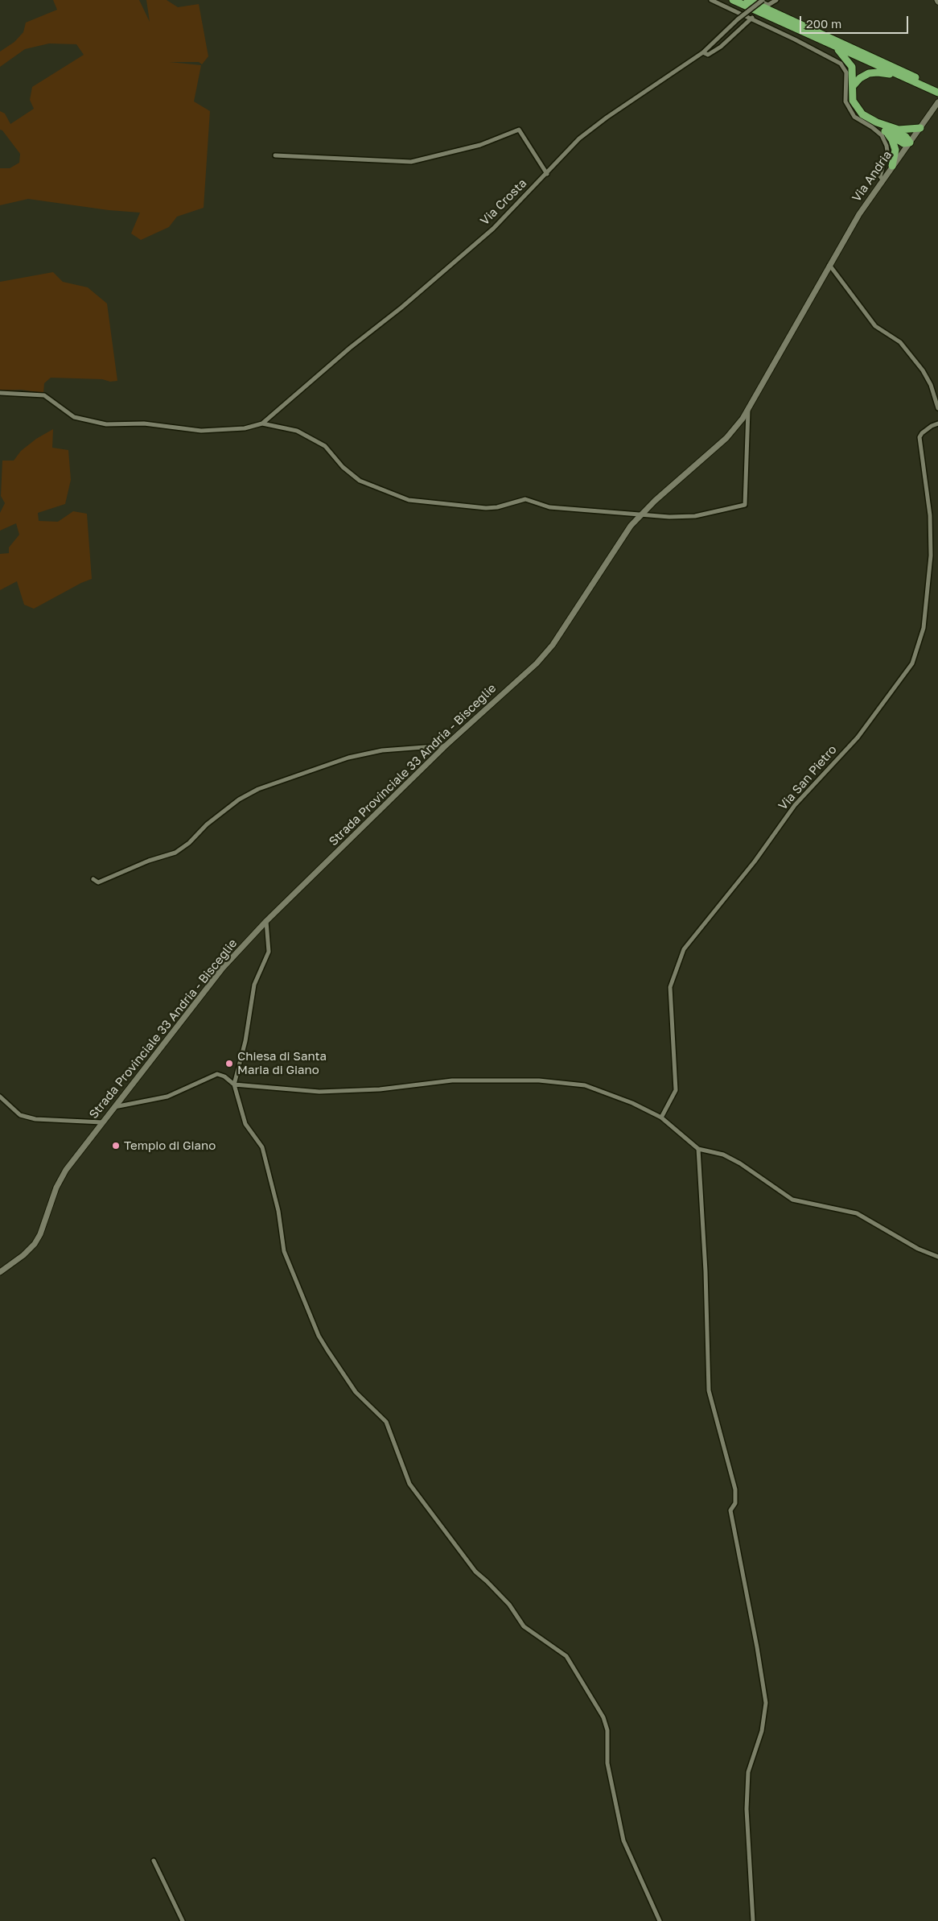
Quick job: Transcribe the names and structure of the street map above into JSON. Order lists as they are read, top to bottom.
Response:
{
  "streets": {
    "main road": ["Via Andria", "Strada Provinciale 33 Andria - Bisceglie"],
    "street": ["Via Crosta", "Via San Pietro"]
  },
  "crossings": [
    ["Via Andria", "Strada Provinciale 33 Andria - Bisceglie"]
  ],
  "places": ["Chiesa di Santa Maria di Giano", "Tempio di Giano"],
  "scale_bar": "200 m"
}
